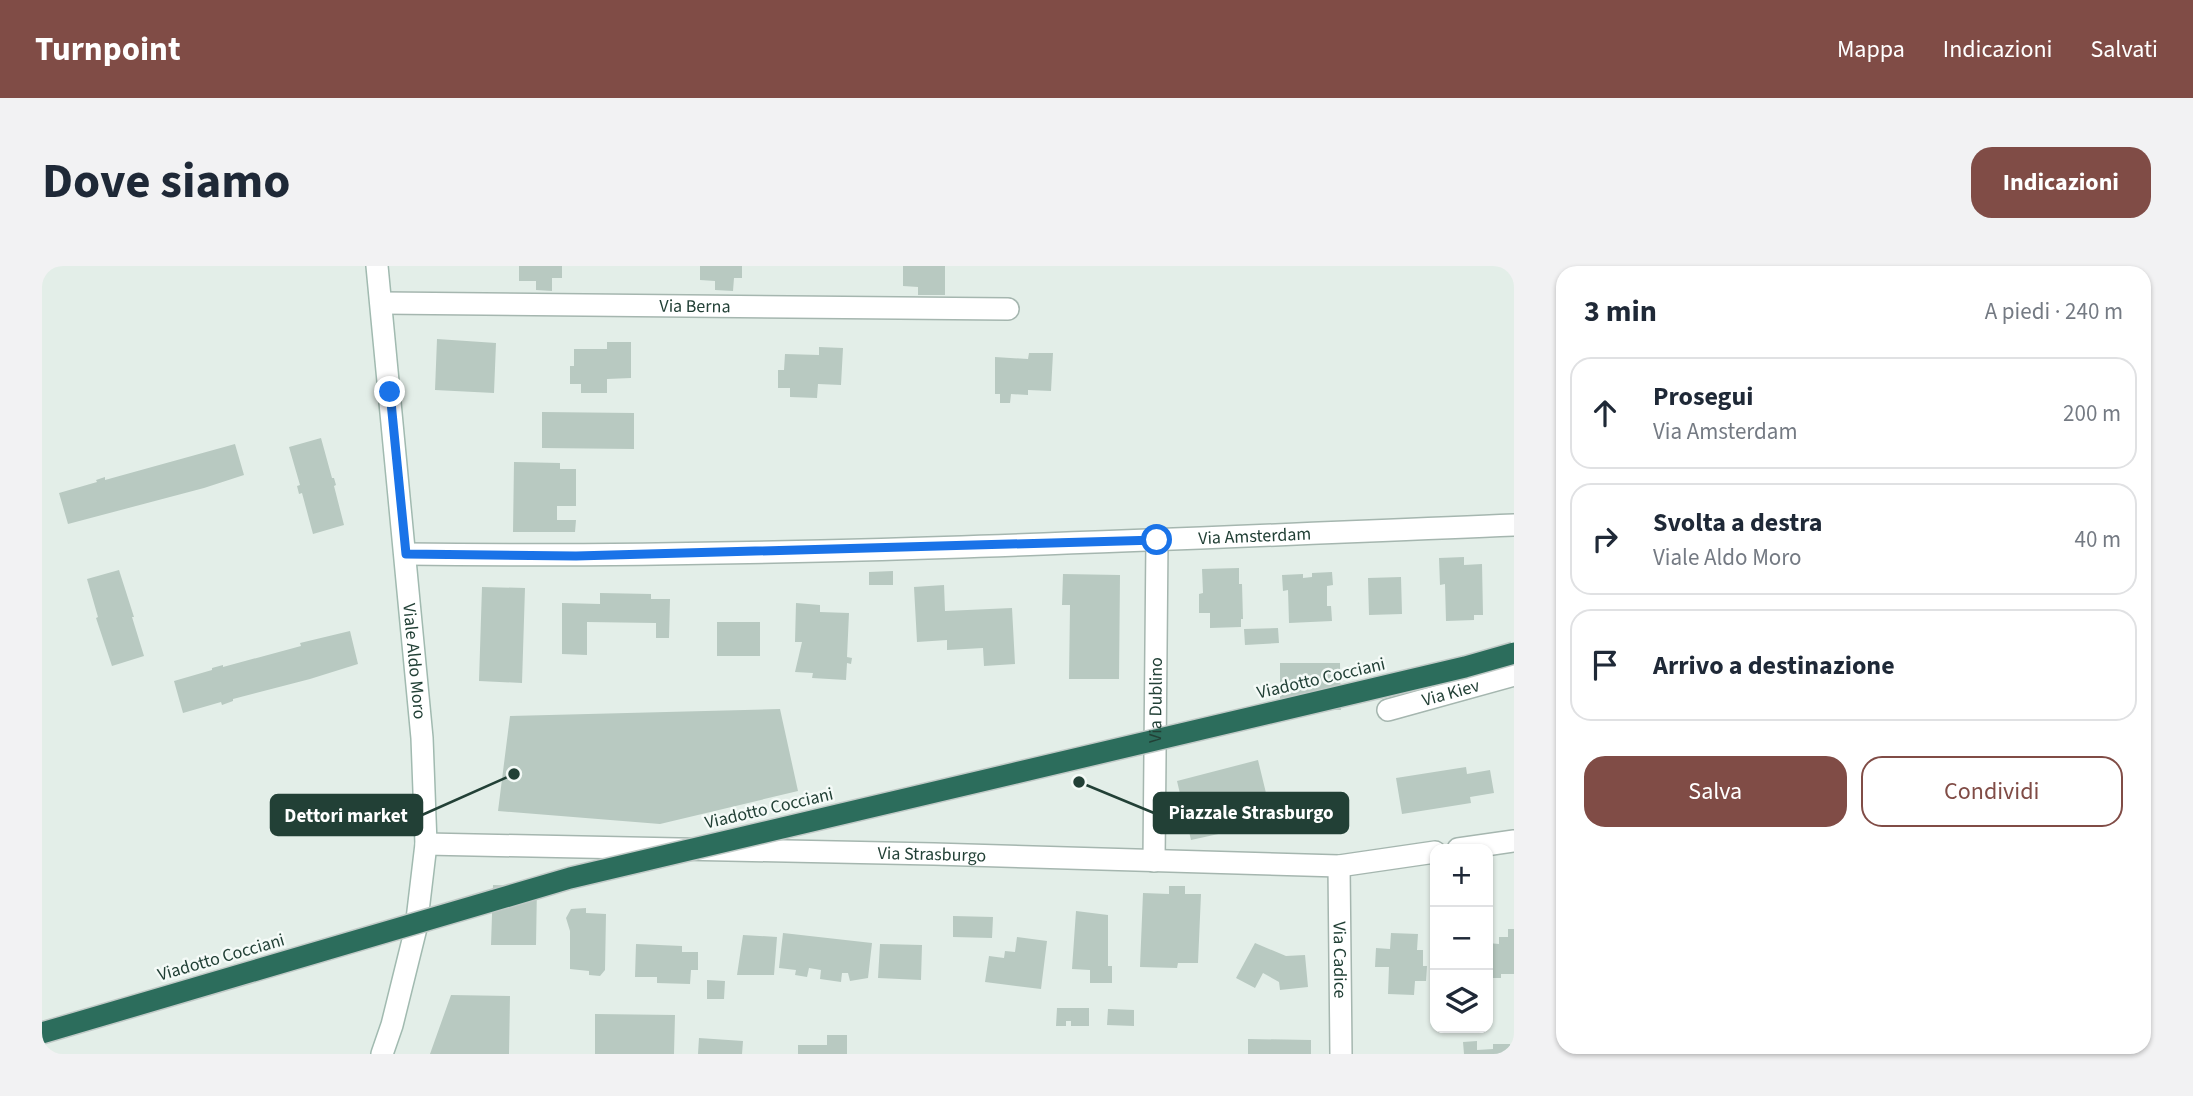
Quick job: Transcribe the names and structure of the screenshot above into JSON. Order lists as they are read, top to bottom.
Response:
{
  "streets": {
    "highway": ["Viadotto Cocciani"],
    "street": [
      "Via Berna",
      "Via Amsterdam",
      "Viale Aldo Moro",
      "Via Kiev",
      "Via Dublino",
      "Via Strasburgo",
      "Via Cadice"
    ]
  },
  "crossings": [
    ["Via Berna", "Viale Aldo Moro"],
    ["Via Amsterdam", "Viale Aldo Moro"],
    ["Via Amsterdam", "Via Dublino"],
    ["Viale Aldo Moro", "Via Strasburgo"],
    ["Via Dublino", "Via Strasburgo"],
    ["Via Strasburgo", "Via Cadice"]
  ],
  "places": ["Dettori market", "Piazzale Strasburgo"],
  "page": {
    "header": "Turnpoint",
    "nav": ["Mappa", "Indicazioni", "Salvati"],
    "title": "Dove siamo",
    "buttons": [
      "Indicazioni",
      ["Salva", "Condividi"]
    ],
    "heading": ["3 min", "A piedi · 240 m"],
    "list": [
      ["Prosegui", "Via Amsterdam", "200 m"],
      ["Svolta a destra", "Viale Aldo Moro", "40 m"],
      "Arrivo a destinazione"
    ],
    "map_buttons": ["+", "−"]
  }
}
